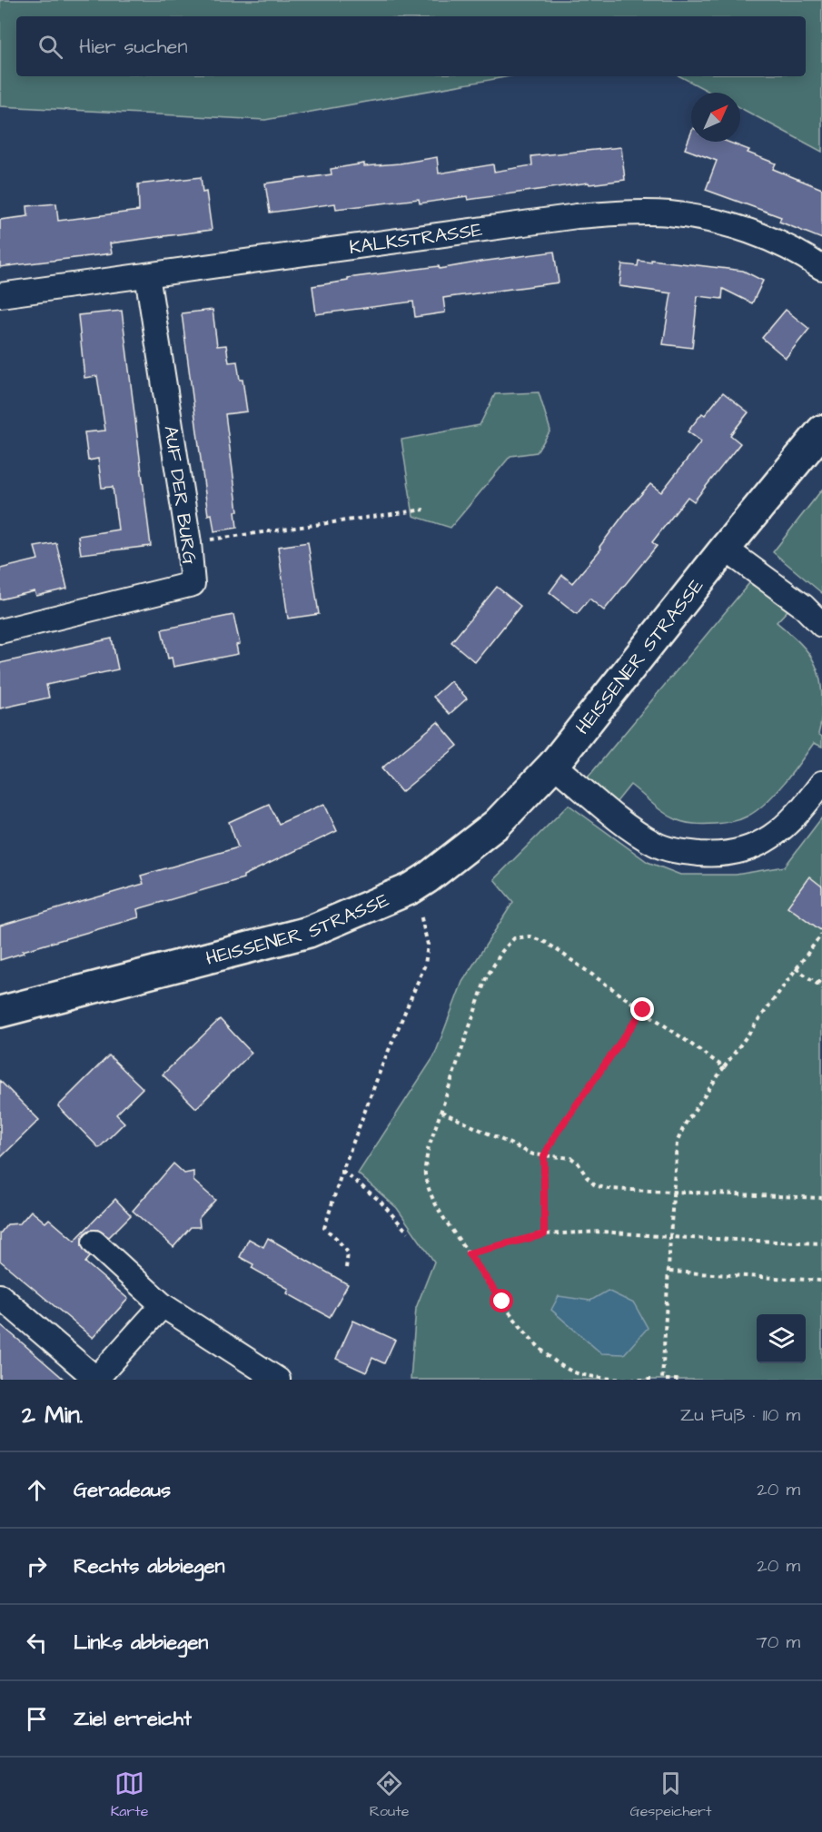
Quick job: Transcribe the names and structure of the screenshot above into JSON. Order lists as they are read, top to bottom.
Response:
{
  "streets": {
    "street": ["KALKSTRASSE", "AUF DER BURG", "HEISSENER STRASSE"]
  },
  "crossings": [
    ["KALKSTRASSE", "AUF DER BURG"]
  ],
  "north": "top right",
  "page": {
    "search": "Hier suchen",
    "heading": ["2 Min.", "Zu Fuß · 110 m"],
    "list": [
      ["Geradeaus", "20 m"],
      ["Rechts abbiegen", "20 m"],
      ["Links abbiegen", "70 m"],
      "Ziel erreicht"
    ],
    "nav": ["Karte", "Route", "Gespeichert"]
  }
}
